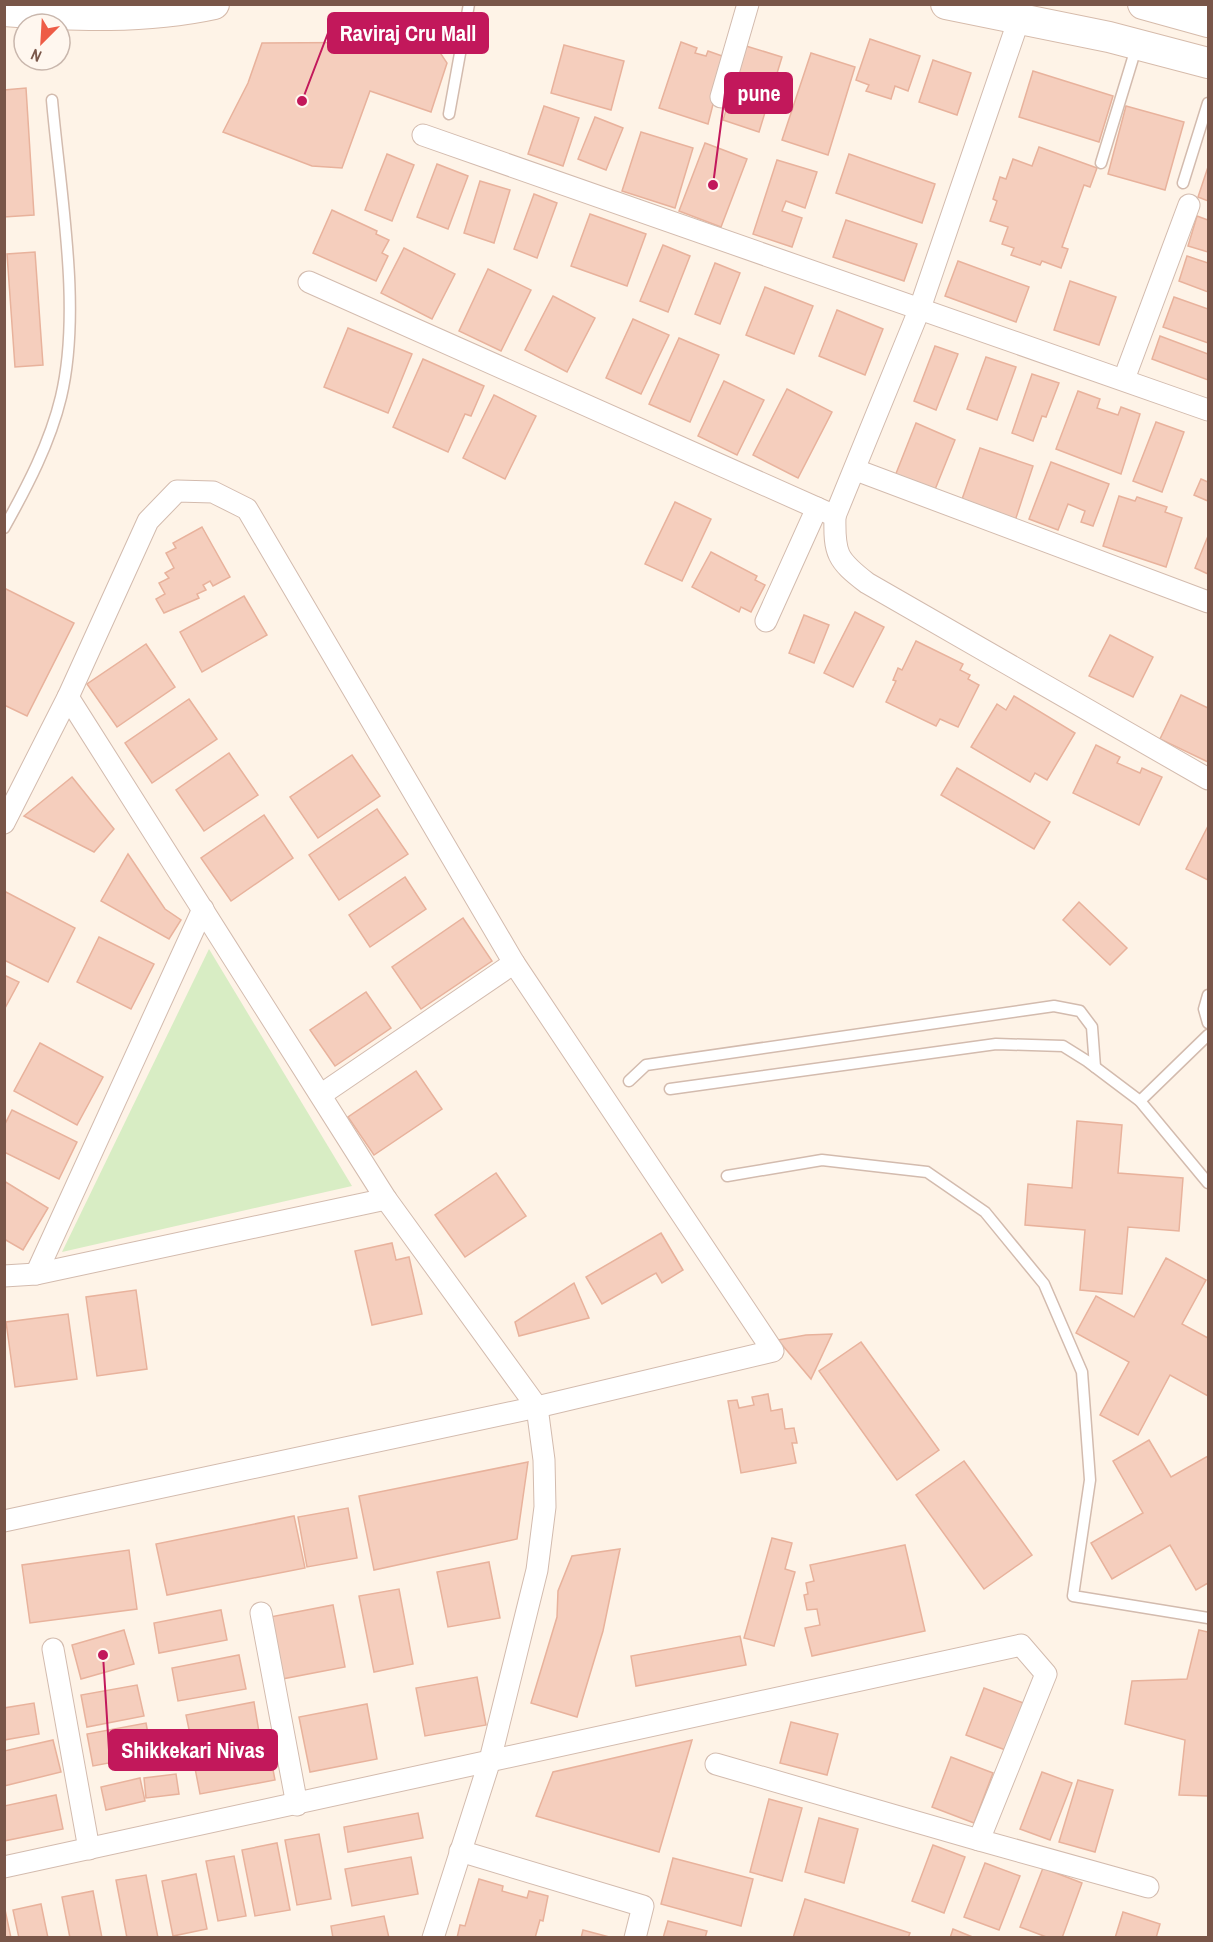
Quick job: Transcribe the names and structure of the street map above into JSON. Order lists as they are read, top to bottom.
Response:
{
  "places": ["Raviraj Cru Mall", "pune", "Shikkekari Nivas"],
  "north": "bottom left"
}
